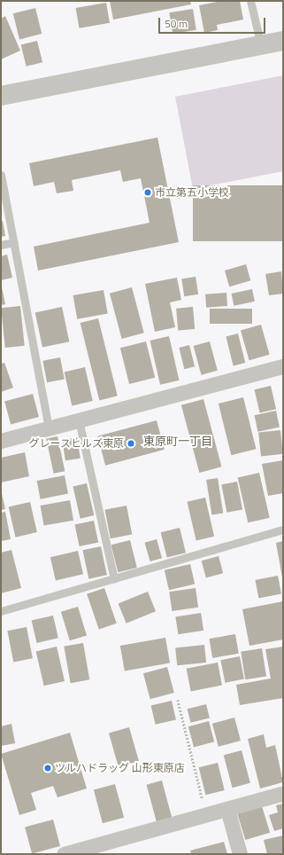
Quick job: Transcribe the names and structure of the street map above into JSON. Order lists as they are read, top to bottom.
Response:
{
  "districts": ["東原町一丁目"],
  "places": ["市立第五小学校", "グレースヒルズ東原", "ツルハドラッグ 山形東原店"],
  "scale_bar": "50 m"
}
